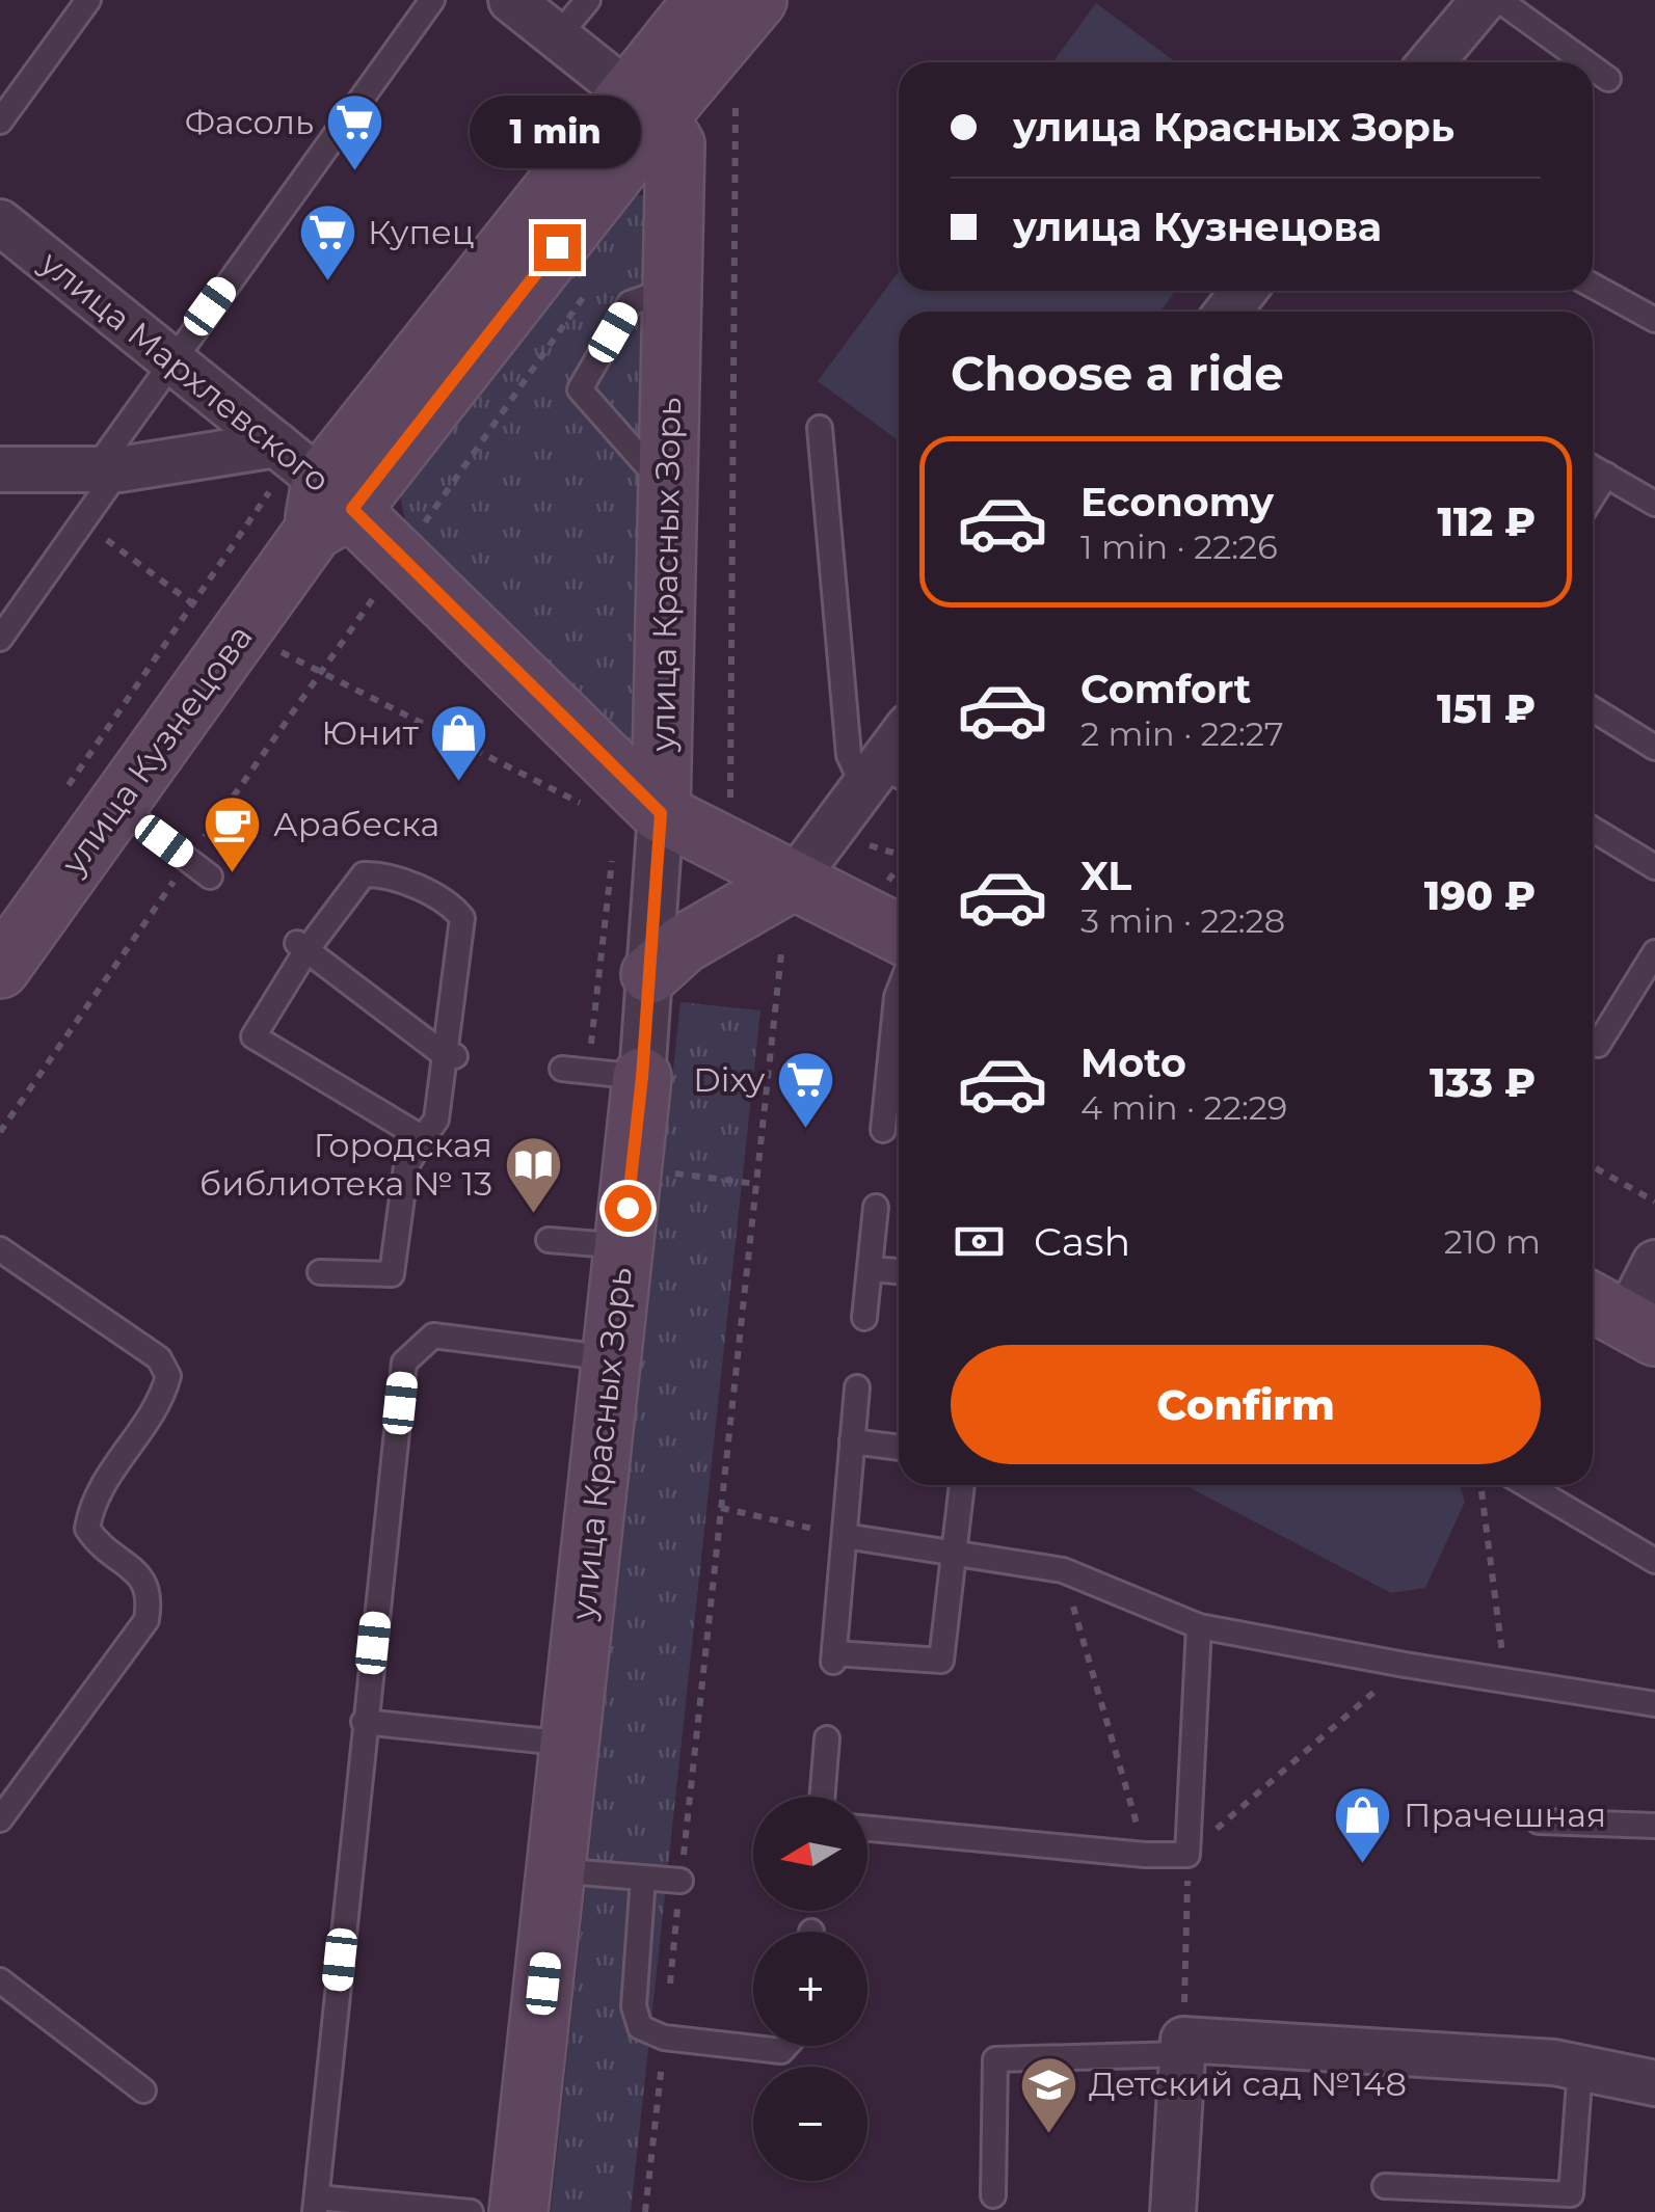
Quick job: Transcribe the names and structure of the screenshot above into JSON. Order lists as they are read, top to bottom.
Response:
{
  "streets": {
    "street": ["улица Мархлевского", "улица Красных Зорь", "улица Кузнецова"]
  },
  "crossings": [
    ["улица Мархлевского", "улица Красных Зорь"],
    ["улица Мархлевского", "улица Кузнецова"],
    ["улица Красных Зорь", "улица Кузнецова"]
  ],
  "places": {
    "supermarket": ["Фасоль", "Купец", "Dixy"],
    "shop": ["Юнит", "Прачешная"],
    "cafe": ["Арабеска"],
    "library": ["Городская библиотека № 13"],
    "school or university": ["Детский сад №148"]
  },
  "north": "left",
  "page": {
    "banner": ["улица Красных Зорь", "улица Кузнецова"],
    "bubble": "1 min",
    "heading": "Choose a ride",
    "list": [
      {
        "name": "Economy",
        "note": "1 min · 22:26",
        "value": "112 ₽"
      },
      {
        "name": "Comfort",
        "note": "2 min · 22:27",
        "value": "151 ₽"
      },
      {
        "name": "XL",
        "note": "3 min · 22:28",
        "value": "190 ₽"
      },
      {
        "name": "Moto",
        "note": "4 min · 22:29",
        "value": "133 ₽"
      }
    ],
    "pay": ["Cash", "210 m"],
    "buttons": "Confirm",
    "map_buttons": ["+", "−"]
  }
}
